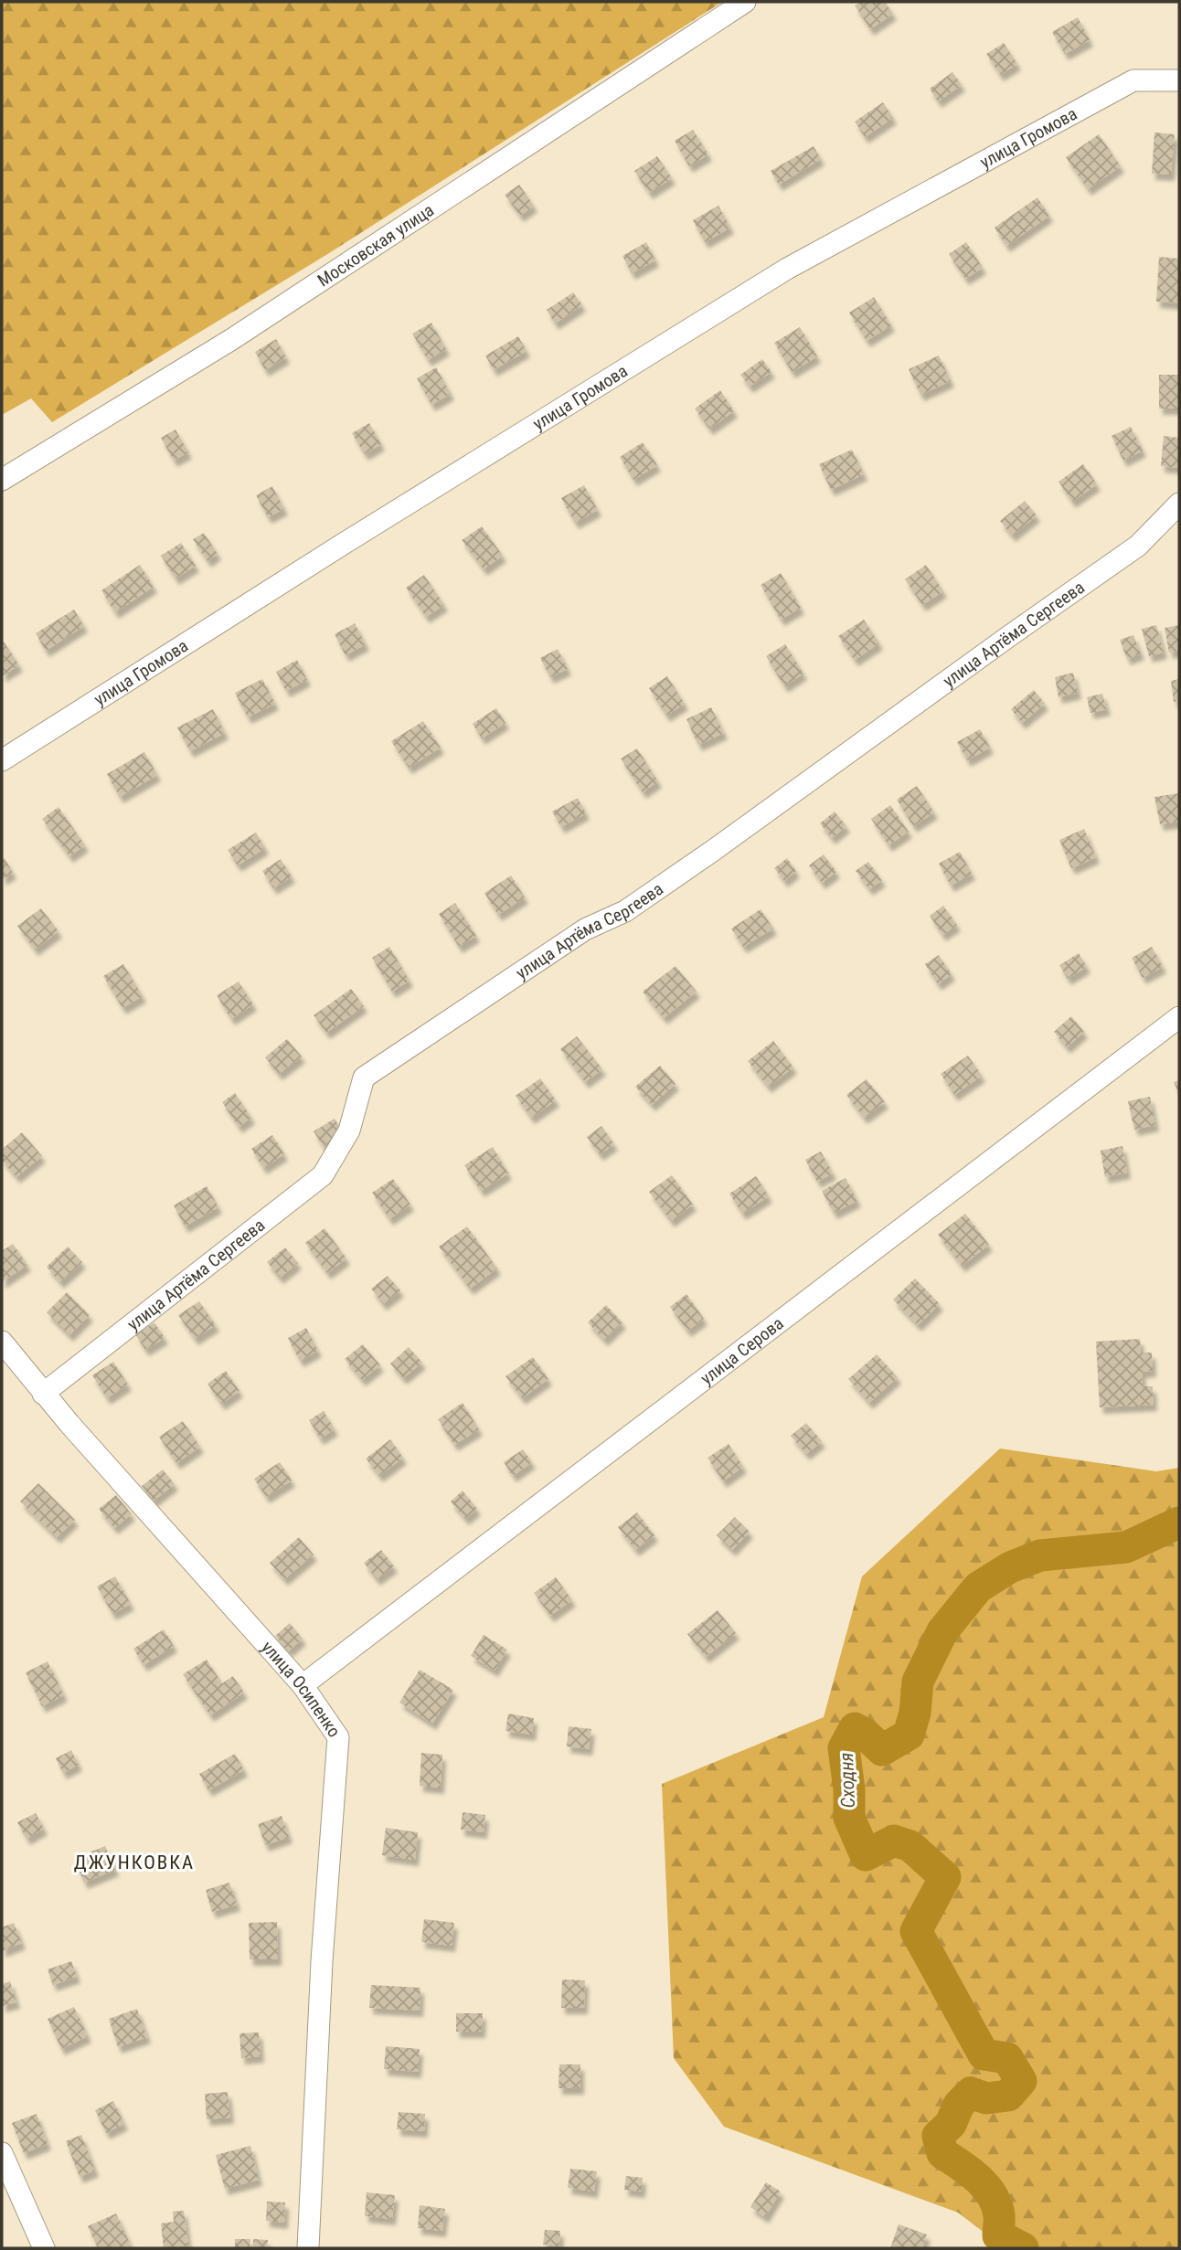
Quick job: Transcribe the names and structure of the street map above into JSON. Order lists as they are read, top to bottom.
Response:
{
  "streets": {
    "street": [
      "улица Громова",
      "Московская улица",
      "улица Артёма Сергеева",
      "улица Серова",
      "улица Осипенко"
    ]
  },
  "crossings": [
    ["улица Артёма Сергеева", "улица Осипенко"],
    ["улица Серова", "улица Осипенко"]
  ],
  "districts": ["ДЖУНКОВКА"],
  "water": ["Сходня"]
}
